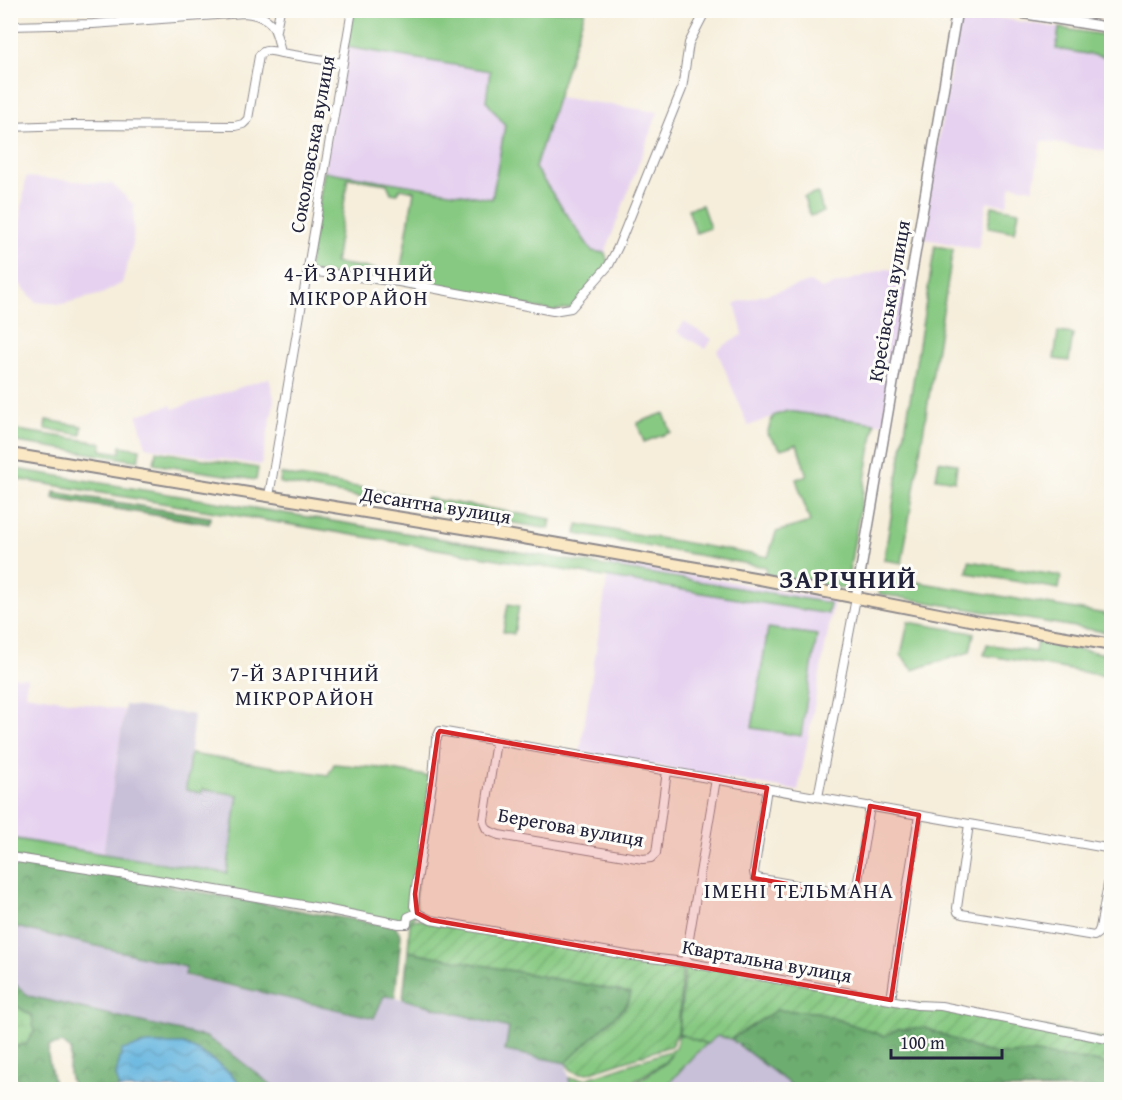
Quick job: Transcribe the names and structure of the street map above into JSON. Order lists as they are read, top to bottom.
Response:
{
  "streets": {
    "main road": ["Десантна вулиця"],
    "street": [
      "Соколовська вулиця",
      "Кресівська вулиця",
      "Берегова вулиця",
      "Квартальна вулиця"
    ]
  },
  "crossings": [
    ["Соколовська вулиця", "Десантна вулиця"],
    ["Кресівська вулиця", "Десантна вулиця"]
  ],
  "districts": [
    "4-Й ЗАРІЧНИЙ МІКРОРАЙОН",
    "ЗАРІЧНИЙ",
    "7-Й ЗАРІЧНИЙ МІКРОРАЙОН",
    "ІМЕНІ ТЕЛЬМАНА"
  ],
  "scale_bar": "100 m"
}
